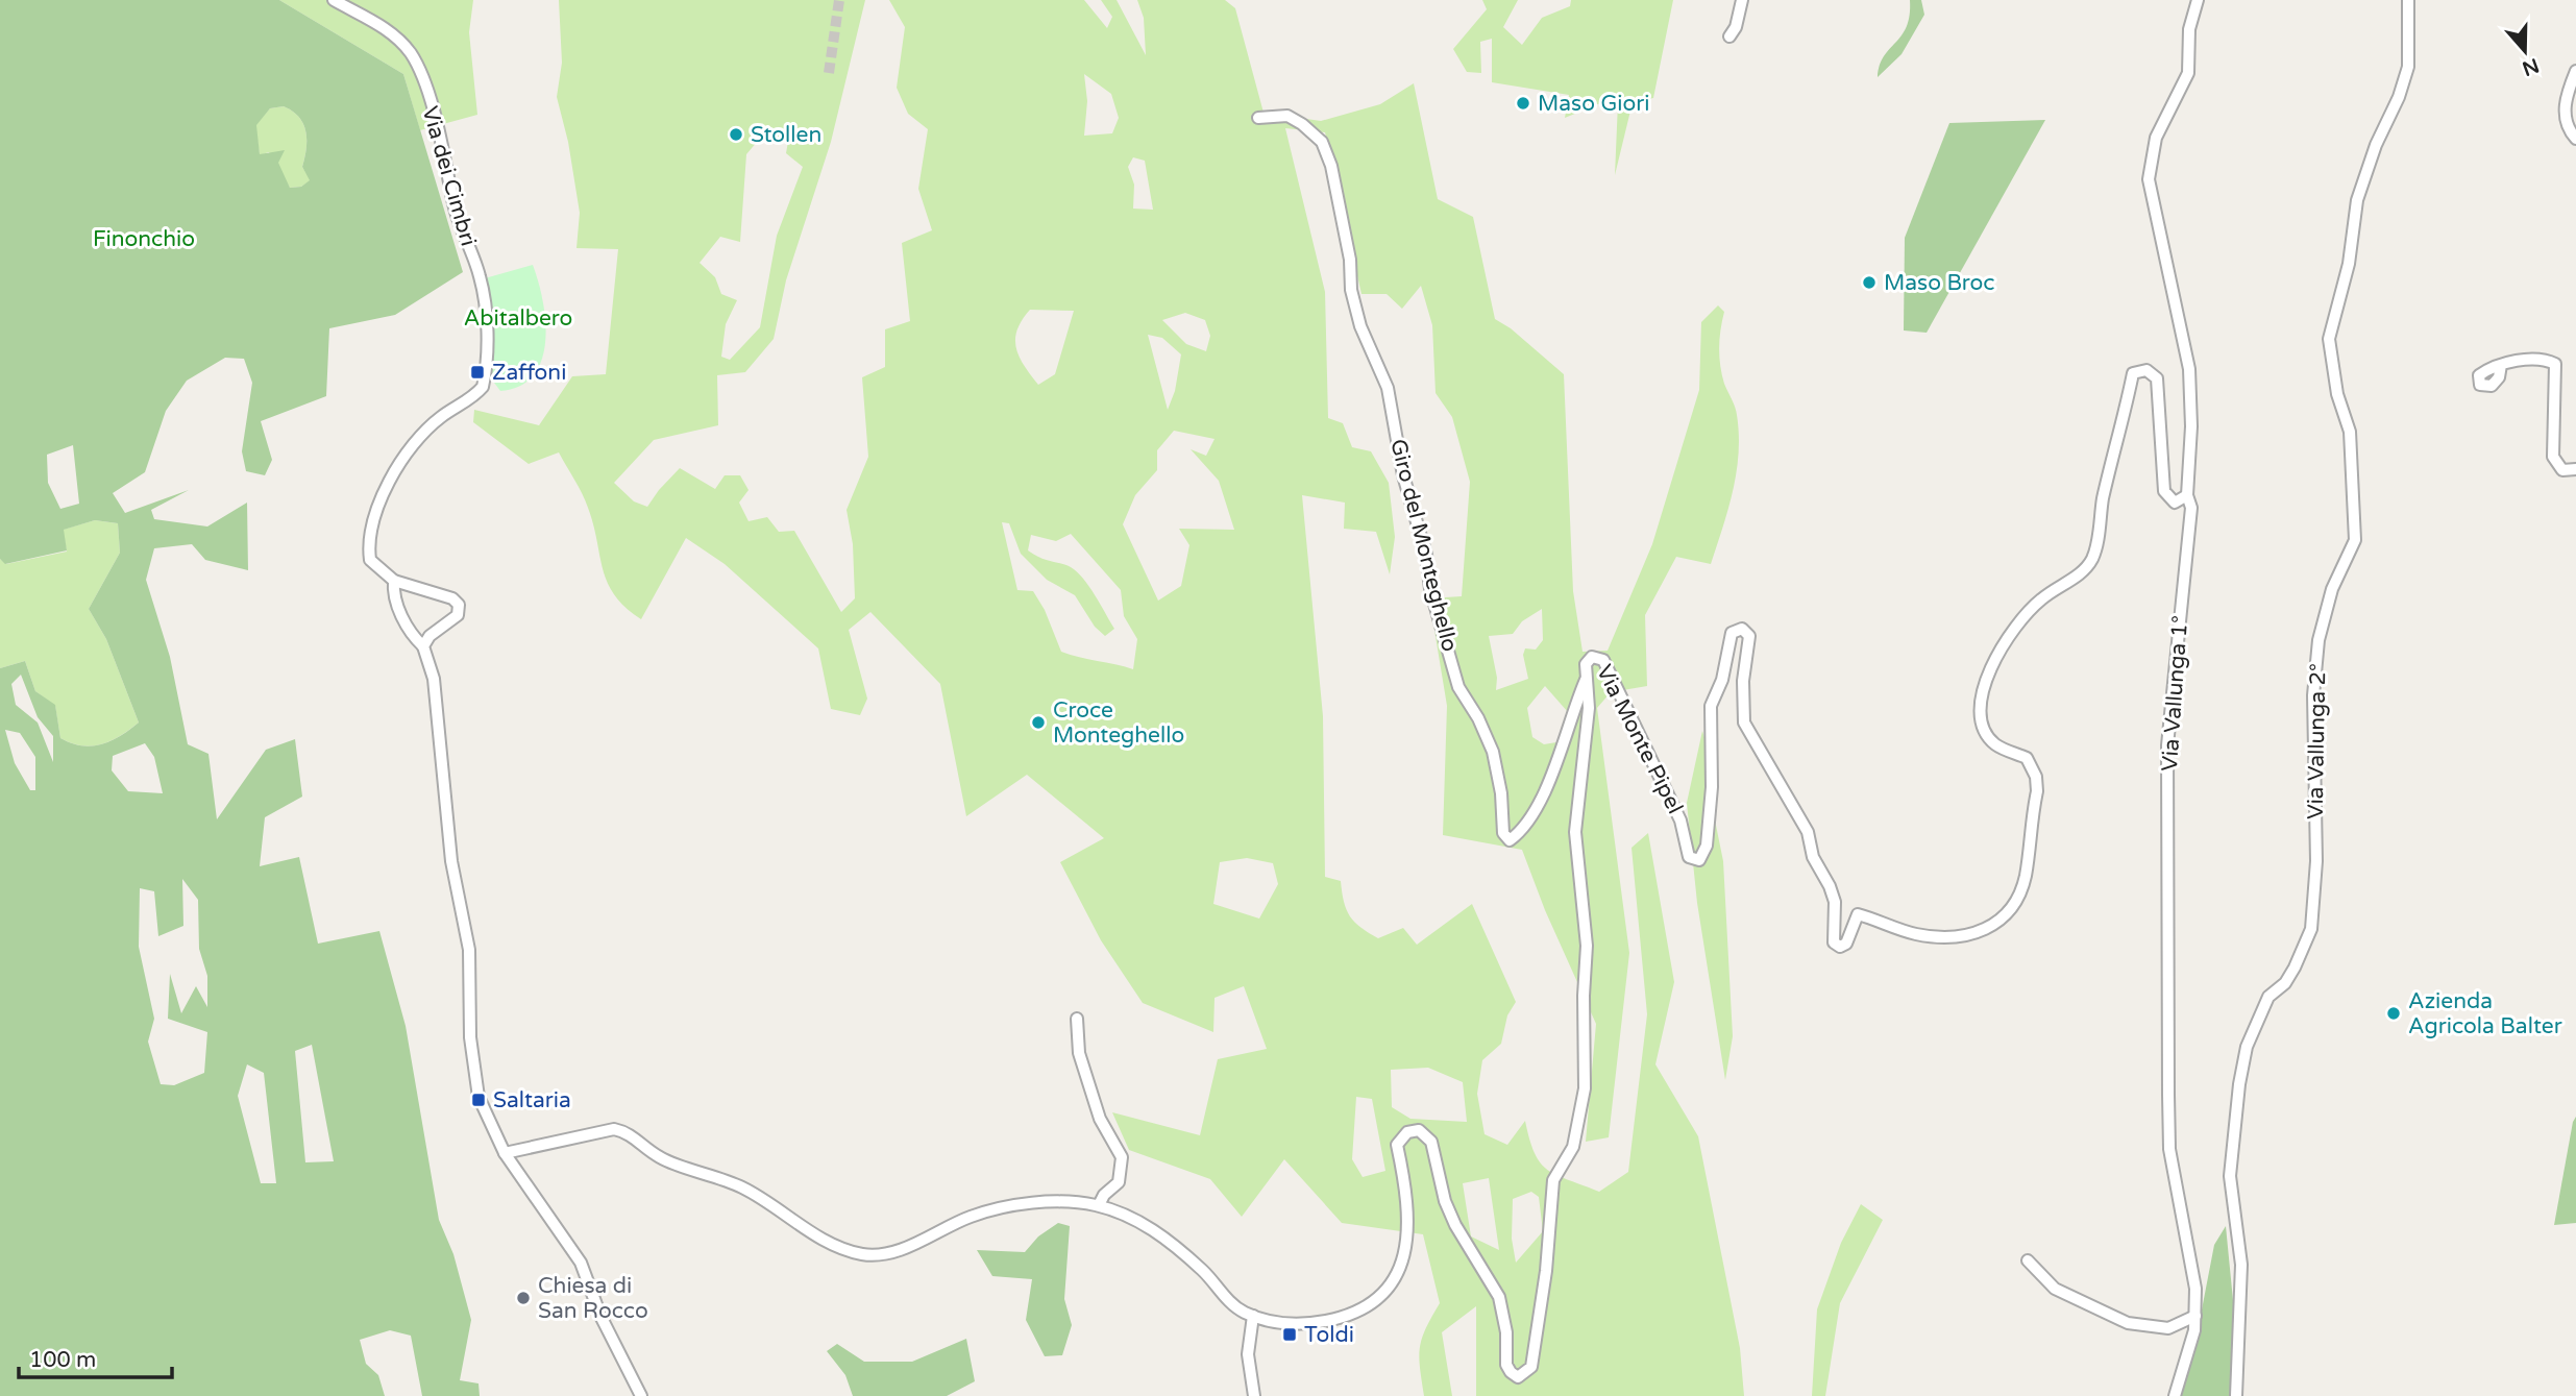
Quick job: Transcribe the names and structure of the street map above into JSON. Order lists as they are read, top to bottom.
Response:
{
  "streets": {
    "street": [
      "Via dei Cimbri",
      "Giro del Monteghello",
      "Via Vallunga 1°",
      "Via Monte Pipel",
      "Via Vallunga 2°"
    ]
  },
  "crossings": [
    ["Giro del Monteghello", "Via Monte Pipel"],
    ["Via Vallunga 1°", "Via Monte Pipel"]
  ],
  "parks": ["Finonchio", "Abitalbero"],
  "places": {
    "other": [
      "Maso Giori",
      "Stollen",
      "Maso Broc",
      "Croce Monteghello",
      "Azienda Agricola Balter",
      "Chiesa di San Rocco"
    ],
    "transit": ["Zaffoni", "Saltaria", "Toldi"]
  },
  "scale_bar": "100 m",
  "north": "bottom"
}
